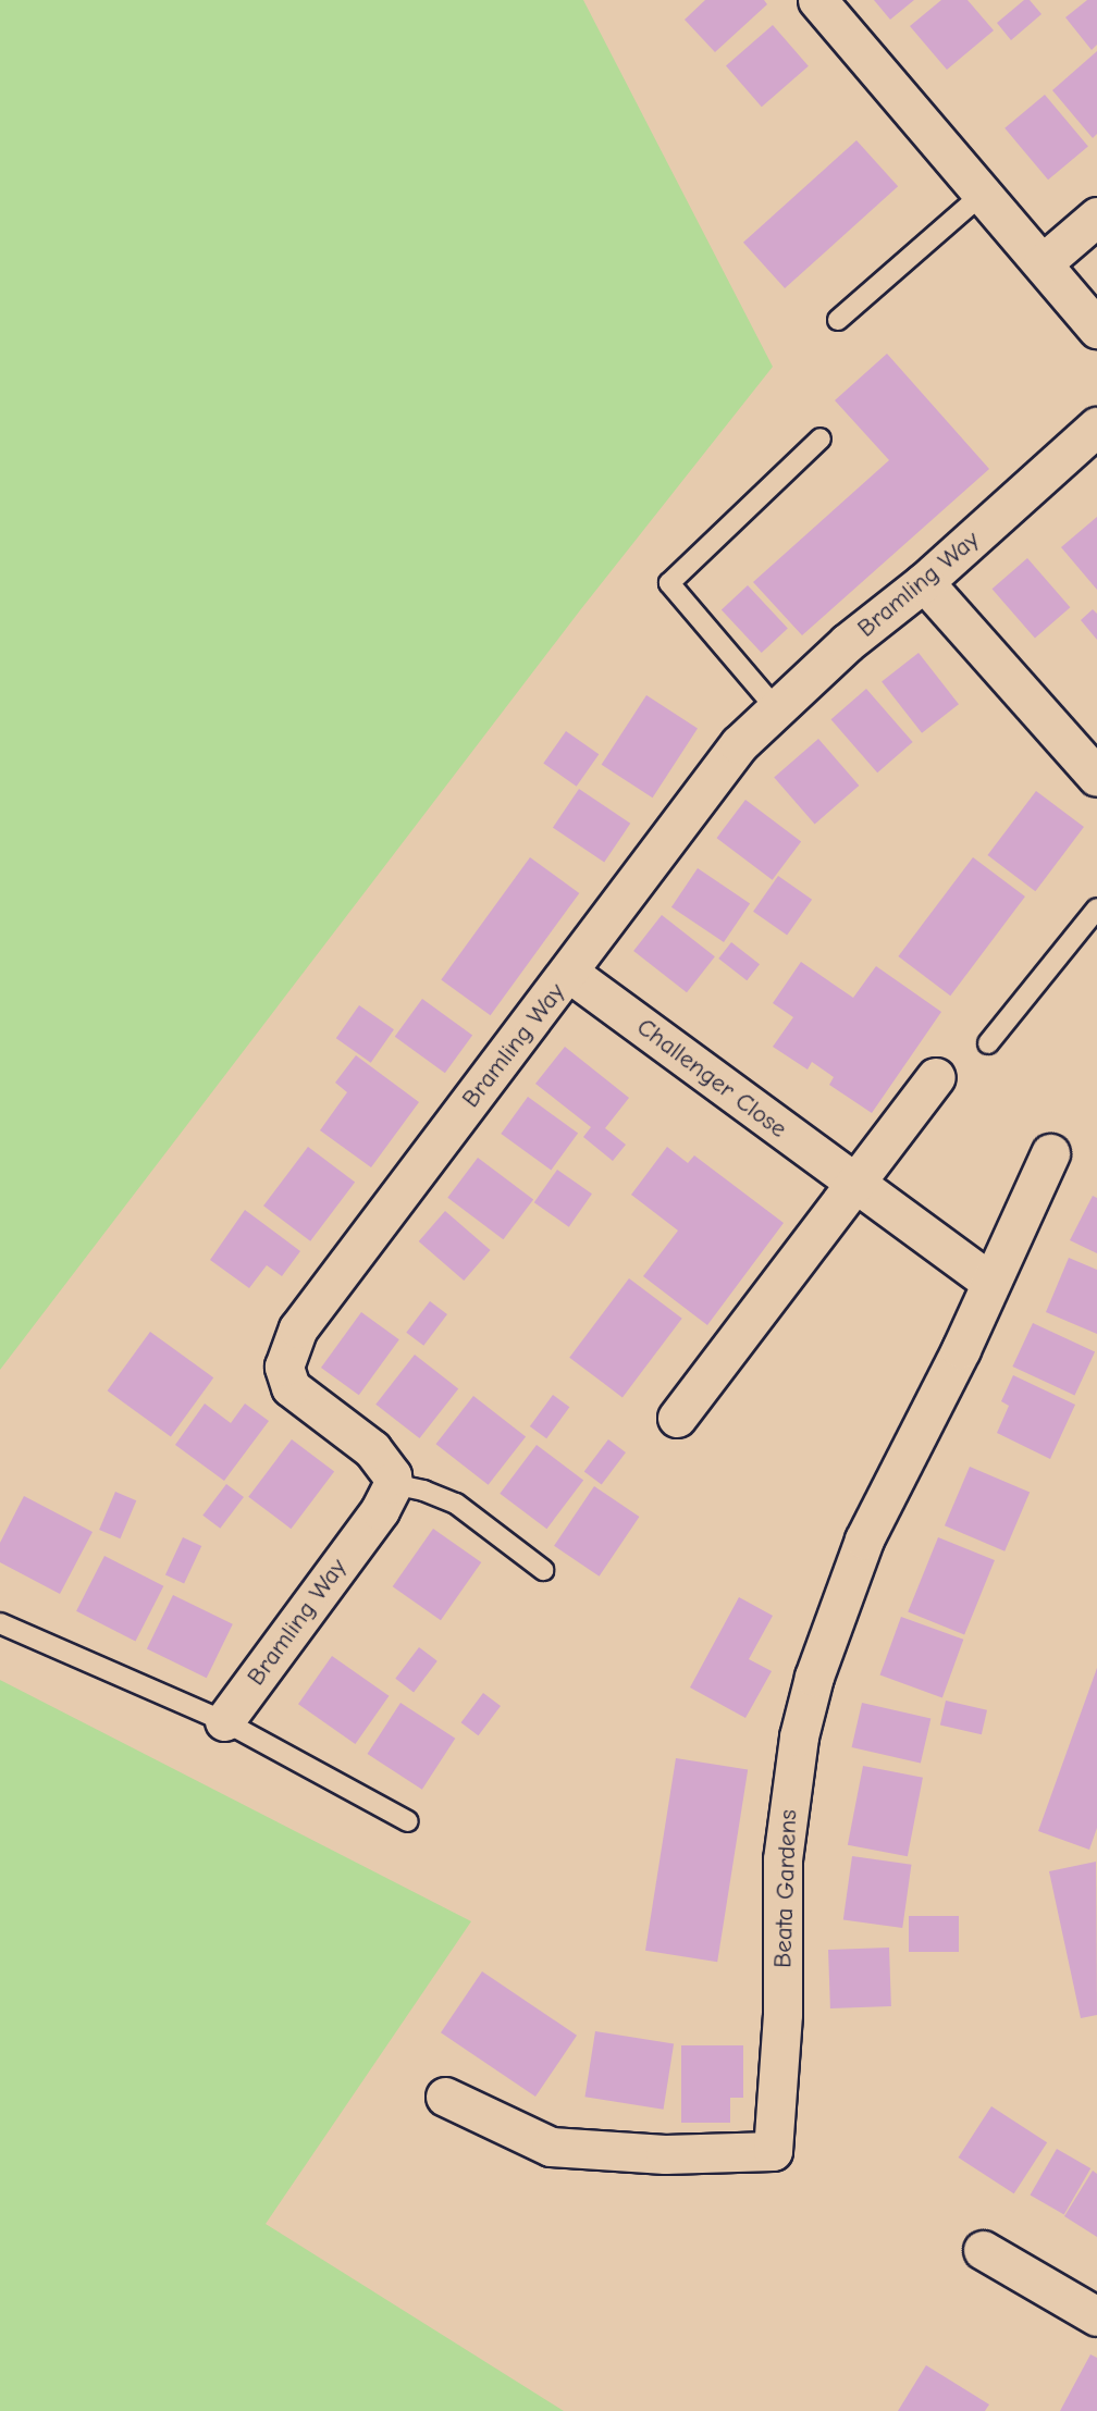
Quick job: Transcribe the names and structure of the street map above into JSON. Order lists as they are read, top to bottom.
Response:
{
  "streets": {
    "street": ["Bramling Way", "Challenger Close", "Beata Gardens"]
  },
  "crossings": [
    ["Bramling Way", "Challenger Close"]
  ]
}
